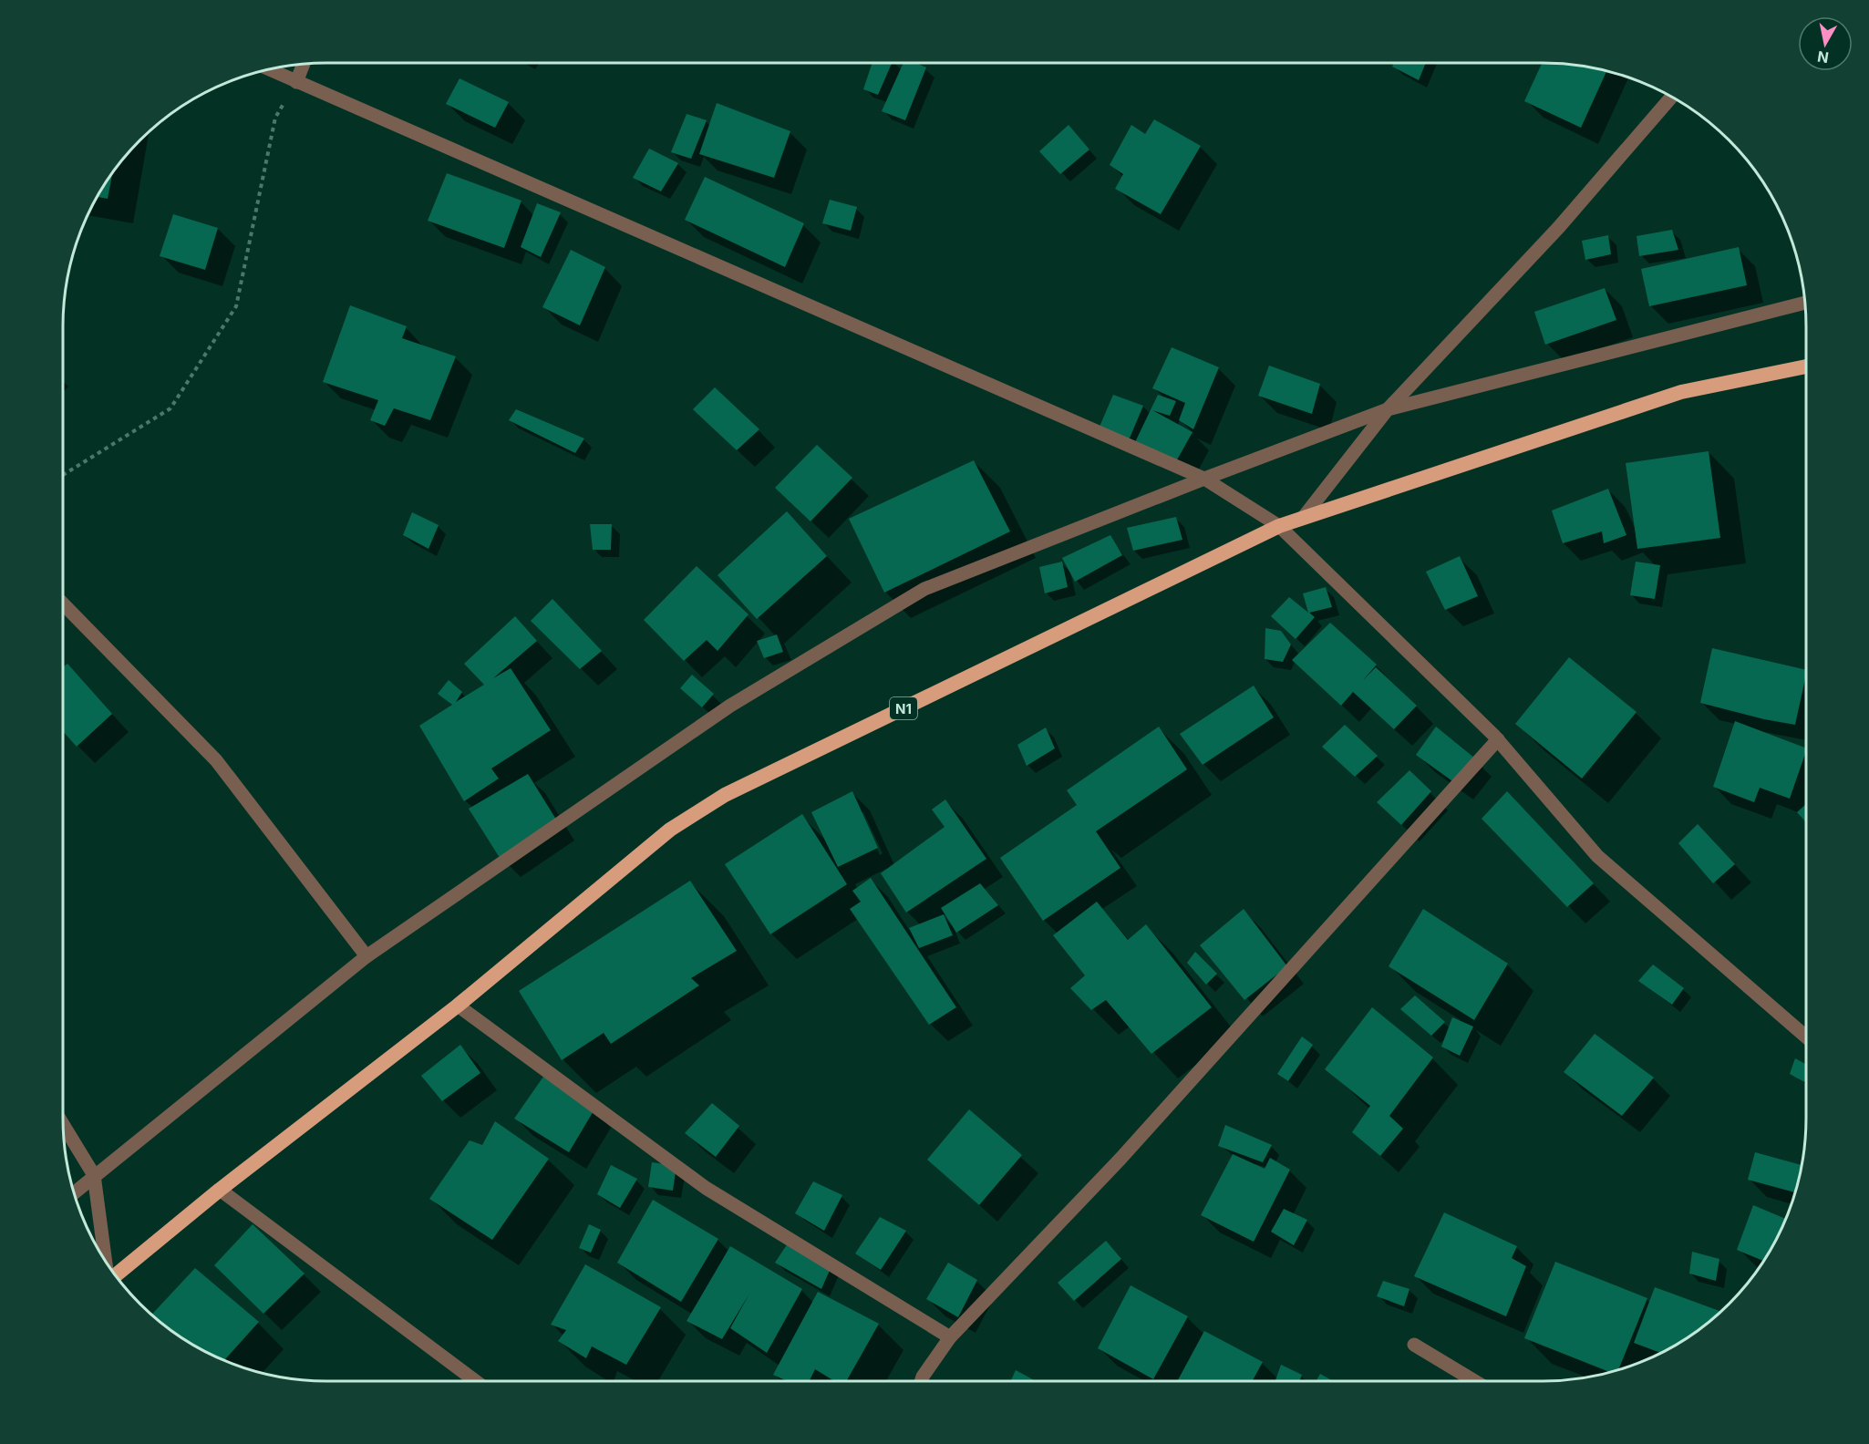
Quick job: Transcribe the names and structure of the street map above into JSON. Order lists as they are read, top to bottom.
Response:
{
  "streets": {
    "highway": ["N1"]
  },
  "north": "bottom"
}
